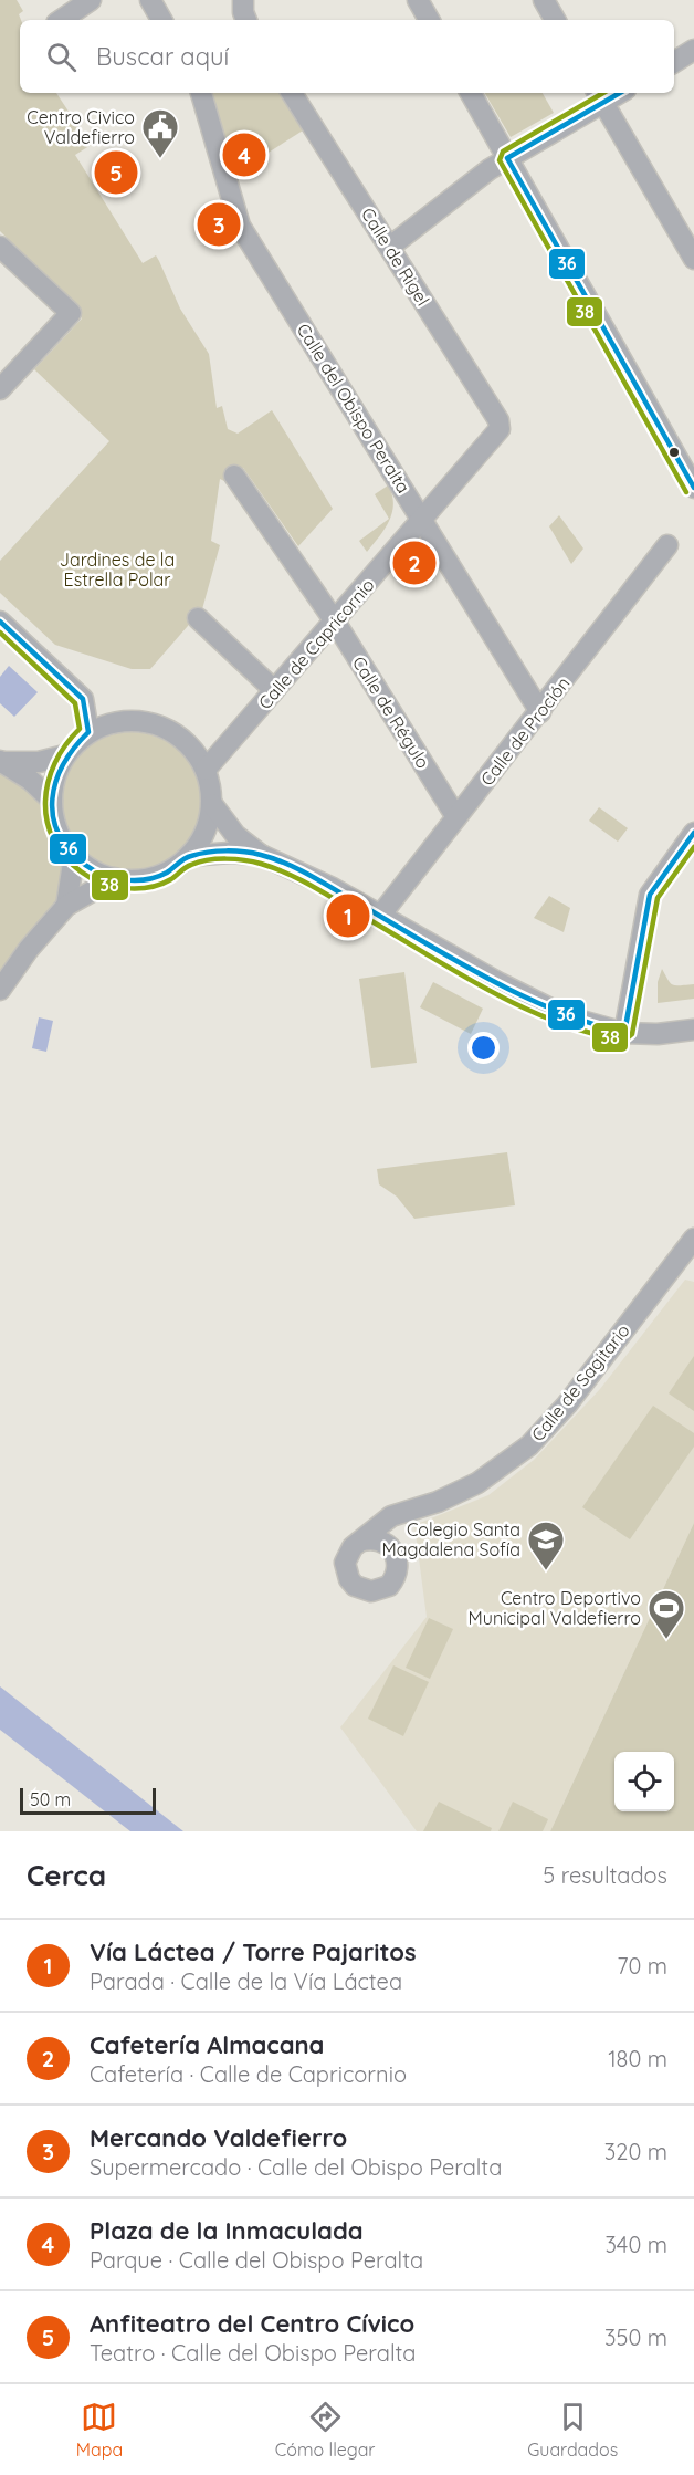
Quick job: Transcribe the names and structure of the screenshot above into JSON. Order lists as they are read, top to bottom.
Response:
{
  "streets": {
    "street": [
      "Calle de Rigel",
      "Calle del Obispo Peralta",
      "Calle de Capricornio",
      "Calle de Régulo",
      "Calle de Proción",
      "Calle de Sagitario"
    ]
  },
  "crossings": [
    ["Calle de Rigel", "Calle de Capricornio"],
    ["Calle del Obispo Peralta", "Calle de Capricornio"],
    ["Calle del Obispo Peralta", "Calle de Proción"],
    ["Calle de Capricornio", "Calle de Régulo"],
    ["Calle de Régulo", "Calle de Proción"]
  ],
  "parks": ["Jardines de la Estrella Polar"],
  "places": {
    "public building": ["Centro Civico Valdefierro"],
    "school or university": ["Colegio Santa Magdalena Sofía"],
    "sports": ["Centro Deportivo Municipal Valdefierro"]
  },
  "lines": ["transit line 36", "transit line 38"],
  "scale_bar": "50 m",
  "page": {
    "search": "Buscar aquí",
    "pins": [
      "4",
      "5",
      "3",
      "2",
      "1"
    ],
    "scale": "50 m",
    "heading": ["Cerca", "5 resultados"],
    "list": [
      {
        "mark": "1",
        "name": "Vía Láctea / Torre Pajaritos",
        "note": "Parada · Calle de la Vía Láctea",
        "value": "70 m"
      },
      {
        "mark": "2",
        "name": "Cafetería Almacana",
        "note": "Cafetería · Calle de Capricornio",
        "value": "180 m"
      },
      {
        "mark": "3",
        "name": "Mercando Valdefierro",
        "note": "Supermercado · Calle del Obispo Peralta",
        "value": "320 m"
      },
      {
        "mark": "4",
        "name": "Plaza de la Inmaculada",
        "note": "Parque · Calle del Obispo Peralta",
        "value": "340 m"
      },
      {
        "mark": "5",
        "name": "Anfiteatro del Centro Cívico",
        "note": "Teatro · Calle del Obispo Peralta",
        "value": "350 m"
      }
    ],
    "nav": ["Mapa", "Cómo llegar", "Guardados"]
  }
}
